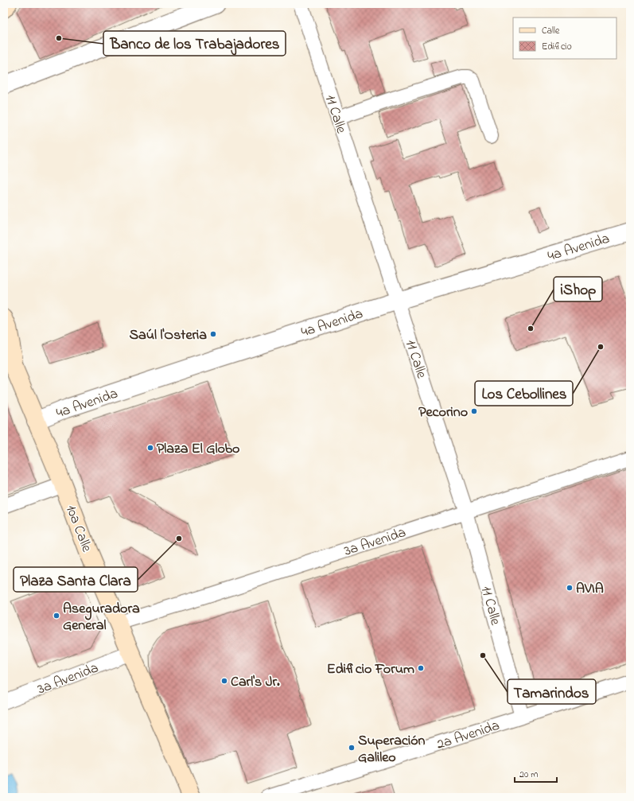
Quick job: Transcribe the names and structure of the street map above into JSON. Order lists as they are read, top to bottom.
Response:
{
  "streets": {
    "main road": ["10a Calle"],
    "street": [
      "11 Calle",
      "4a Avenida",
      "3a Avenida",
      "2a Avenida"
    ]
  },
  "crossings": [
    ["11 Calle", "4a Avenida"],
    ["11 Calle", "3a Avenida"],
    ["11 Calle", "2a Avenida"],
    ["4a Avenida", "10a Calle"],
    ["10a Calle", "3a Avenida"]
  ],
  "places": [
    "Banco de los Trabajadores",
    "iShop",
    "Saúl l'Osteria",
    "Los Cebollines",
    "Pecorino",
    "Plaza El Globo",
    "Plaza Santa Clara",
    "AVIA",
    "Aseguradora General",
    "Tamarindos",
    "Edificio Forum",
    "Carl's Jr.",
    "Superación Galileo"
  ],
  "legend": ["Calle", "Edificio"],
  "scale_bar": "20 m"
}
